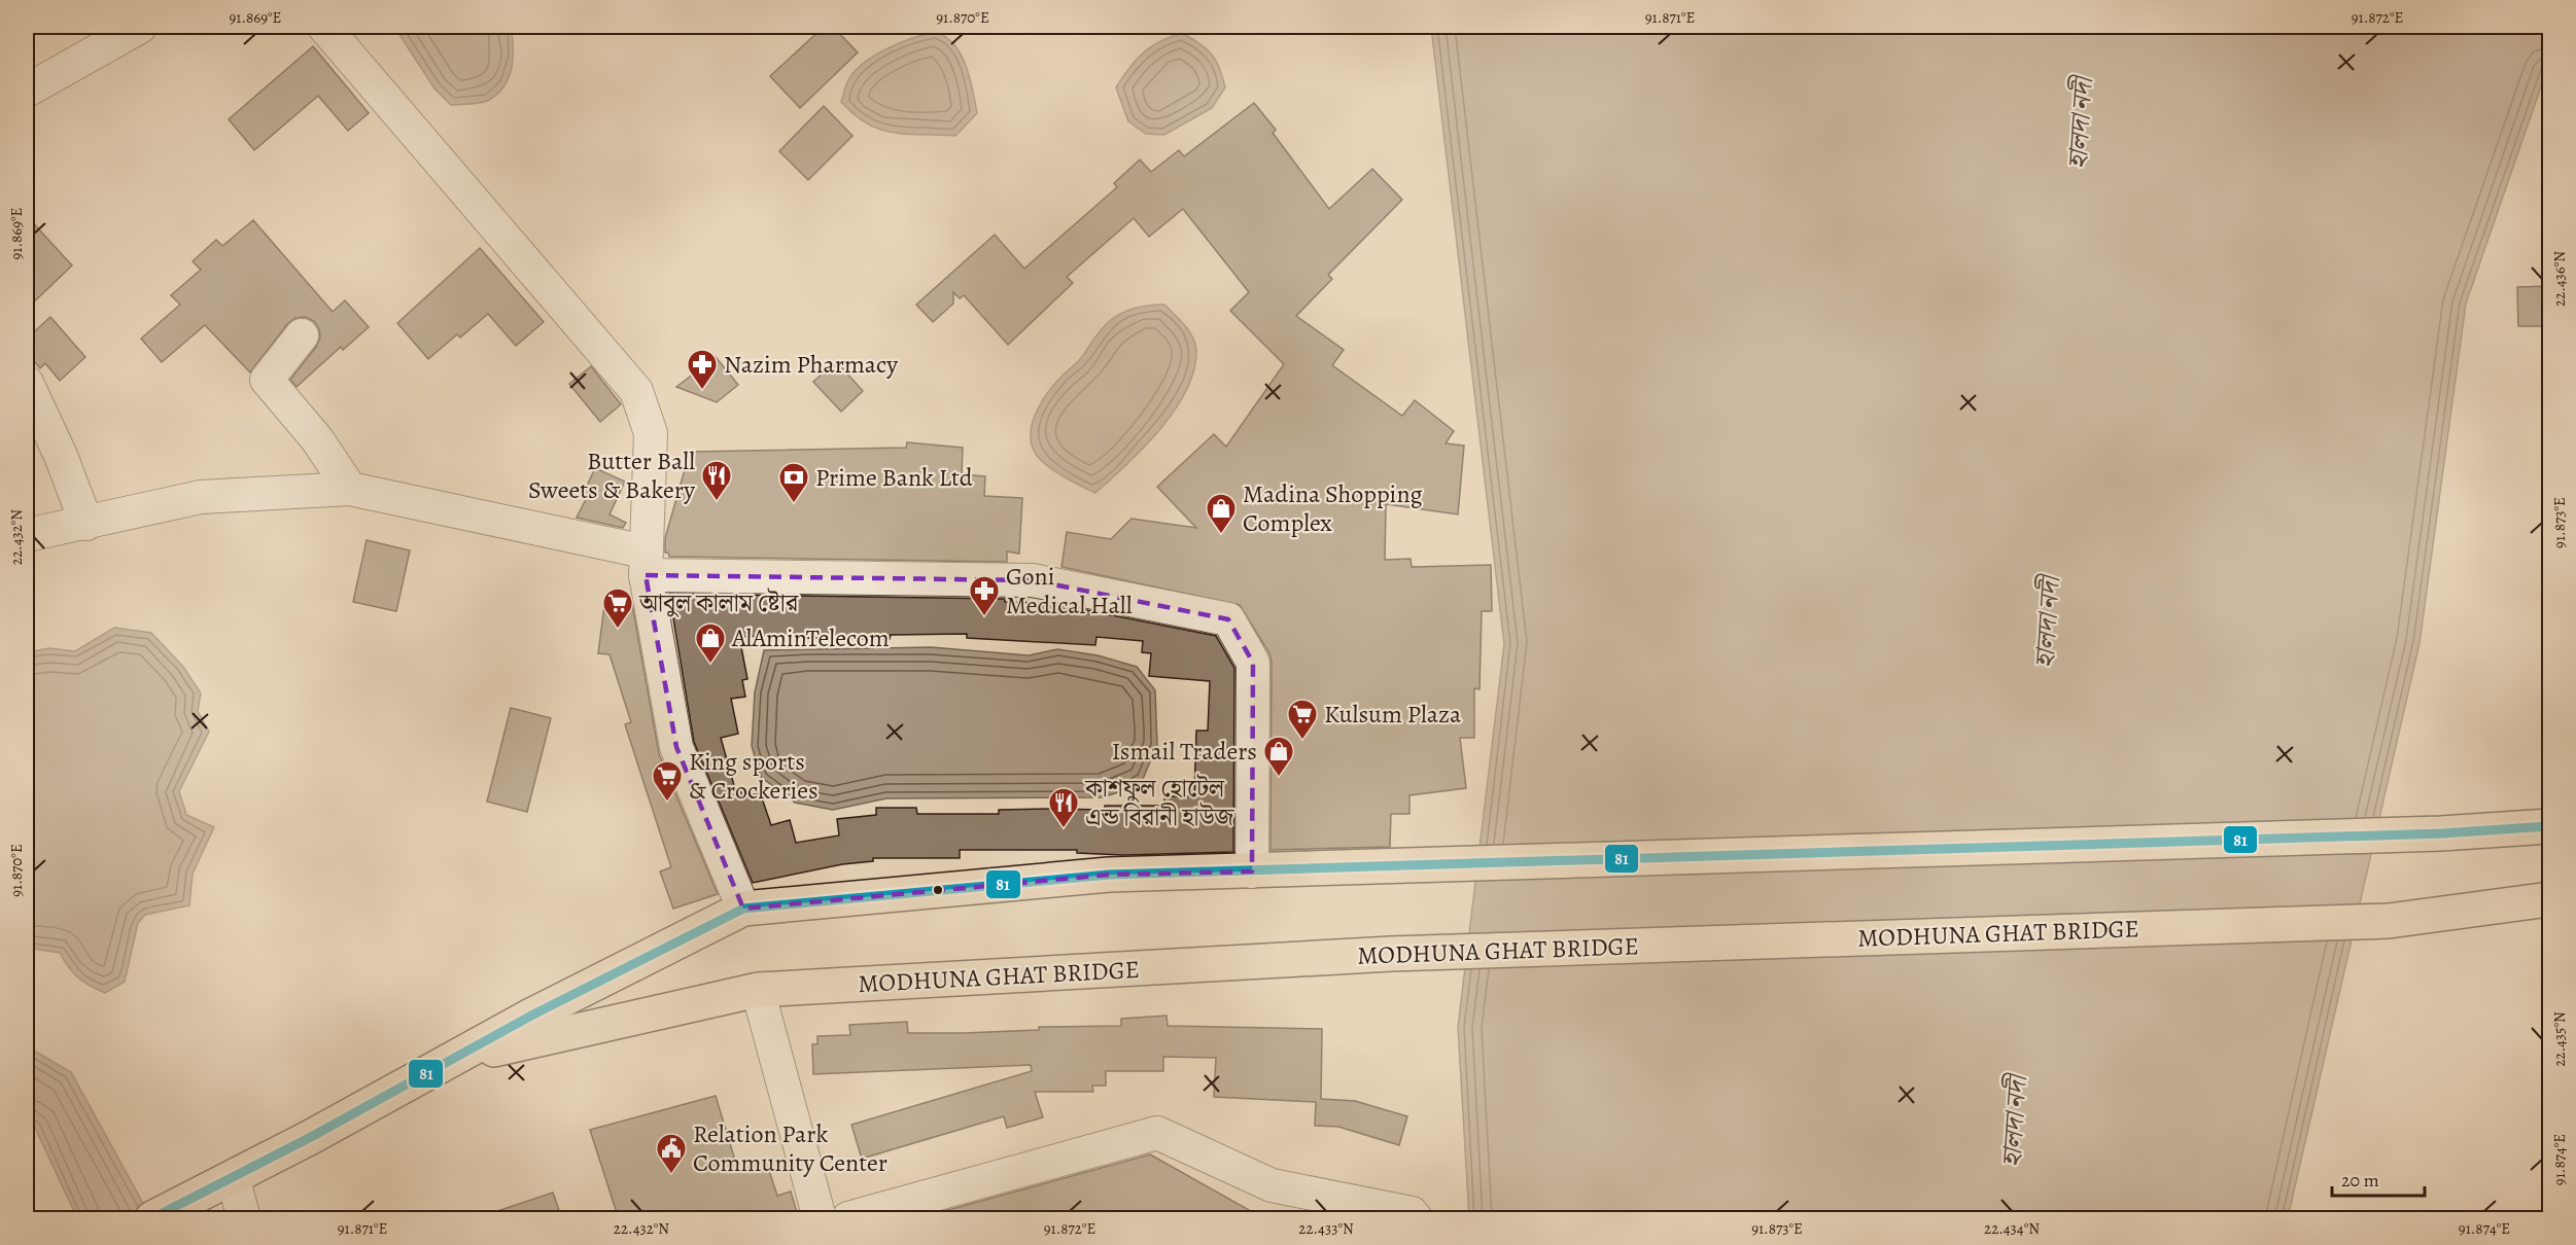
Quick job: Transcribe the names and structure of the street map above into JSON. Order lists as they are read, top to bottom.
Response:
{
  "streets": {
    "main road": ["MODHUNA GHAT BRIDGE"]
  },
  "water": ["হালদা নদী"],
  "places": {
    "pharmacy": ["Nazim Pharmacy", "Goni Medical Hall"],
    "restaurant": ["Butter Ball Sweets & Bakery", "কাশফুল হোটেল এন্ড বিরানী হাউজ"],
    "bank": ["Prime Bank Ltd"],
    "shop": ["Madina Shopping Complex", "AlAminTelecom", "Ismail Traders"],
    "supermarket": ["আবুল কালাম ষ্টোর", "Kulsum Plaza", "King sports & Crockeries"],
    "public building": ["Relation Park Community Center"]
  },
  "lines": ["transit line 81"],
  "scale_bar": "20 m",
  "coordinates": [
    "91.869°E",
    "91.870°E",
    "91.871°E",
    "91.872°E",
    "22.436°N",
    "91.873°E",
    "22.432°N",
    "22.435°N",
    "91.874°E",
    "22.433°N",
    "22.434°N"
  ]
}
